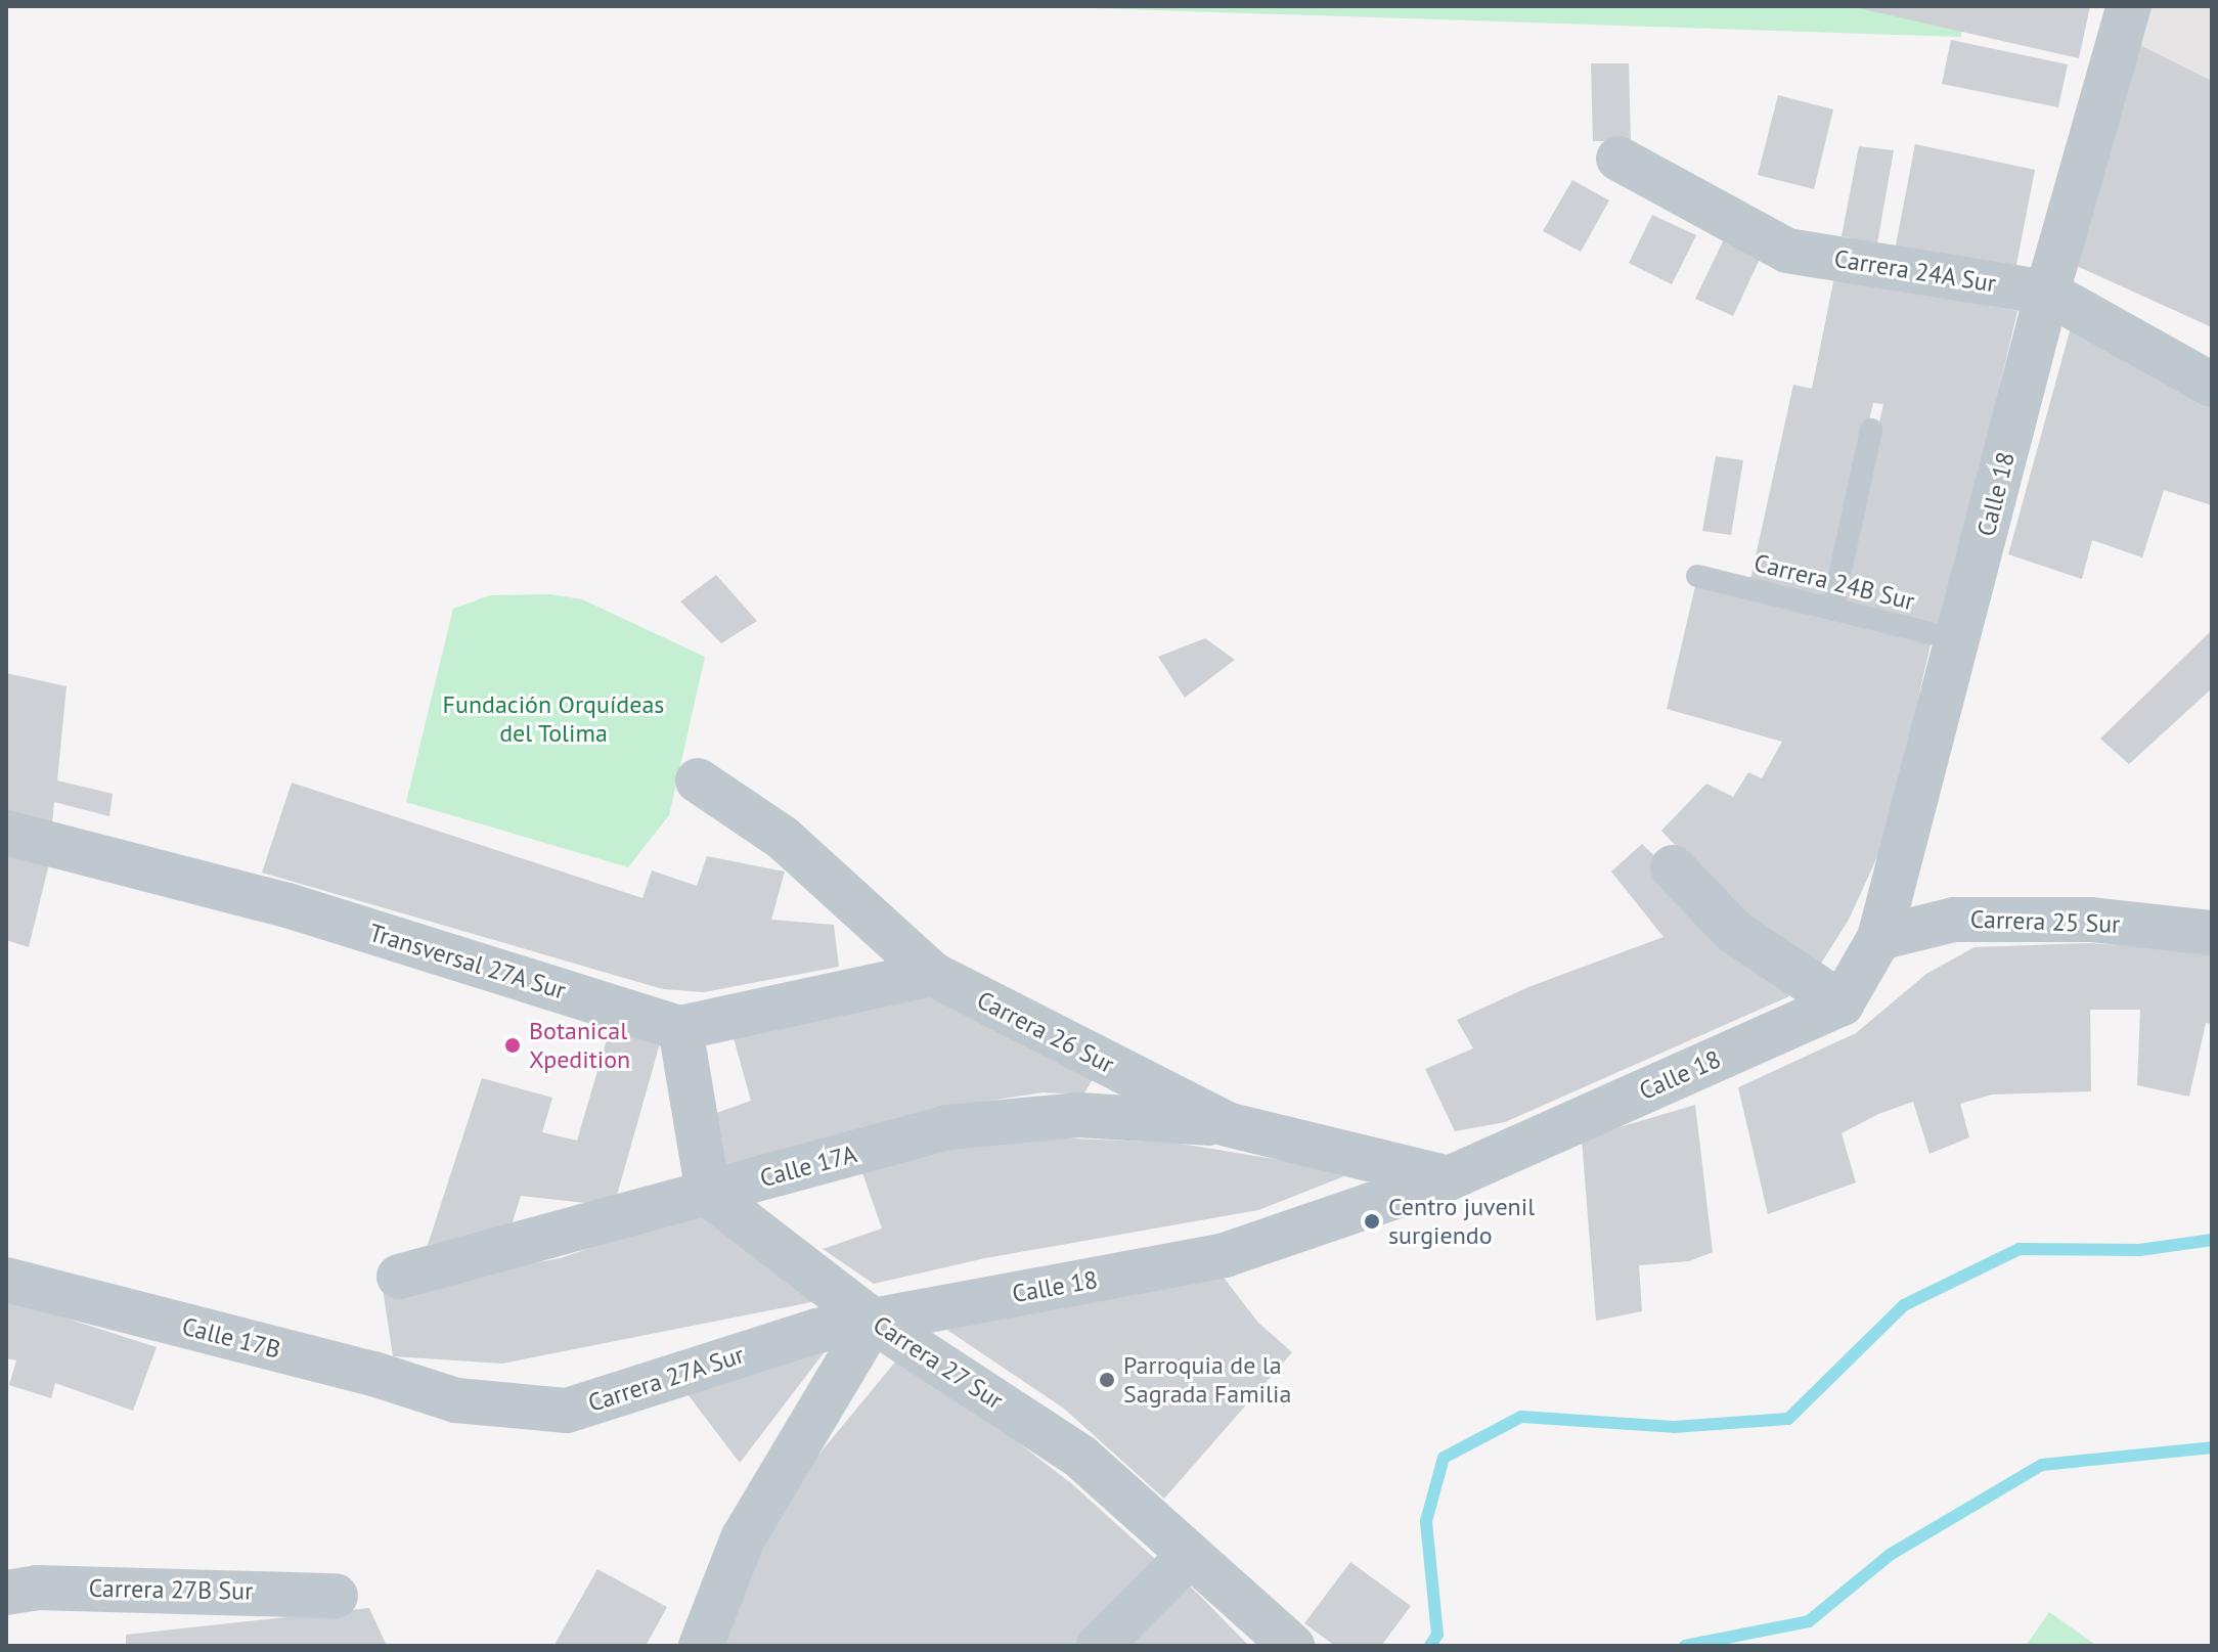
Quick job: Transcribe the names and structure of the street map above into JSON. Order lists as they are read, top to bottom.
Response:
{
  "streets": {
    "street": [
      "Carrera 24A Sur",
      "Calle 18",
      "Carrera 25 Sur",
      "Transversal 27A Sur",
      "Carrera 26 Sur",
      "Calle 17A",
      "Calle 17B",
      "Carrera 27 Sur",
      "Carrera 27A Sur",
      "Carrera 27B Sur"
    ],
    "lane": ["Carrera 24B Sur"]
  },
  "crossings": [
    ["Carrera 24A Sur", "Calle 18"],
    ["Calle 18", "Carrera 24B Sur"],
    ["Calle 18", "Carrera 25 Sur"],
    ["Calle 18", "Carrera 26 Sur"],
    ["Calle 18", "Carrera 27 Sur"],
    ["Calle 18", "Carrera 27A Sur"],
    ["Transversal 27A Sur", "Carrera 26 Sur"],
    ["Carrera 26 Sur", "Calle 17A"],
    ["Calle 17A", "Carrera 27 Sur"],
    ["Calle 17B", "Carrera 27A Sur"],
    ["Carrera 27 Sur", "Carrera 27A Sur"]
  ],
  "parks": ["Fundación Orquídeas del Tolima"],
  "places": ["Botanical Xpedition", "Centro juvenil surgiendo", "Parroquia de la Sagrada Familia"]
}
